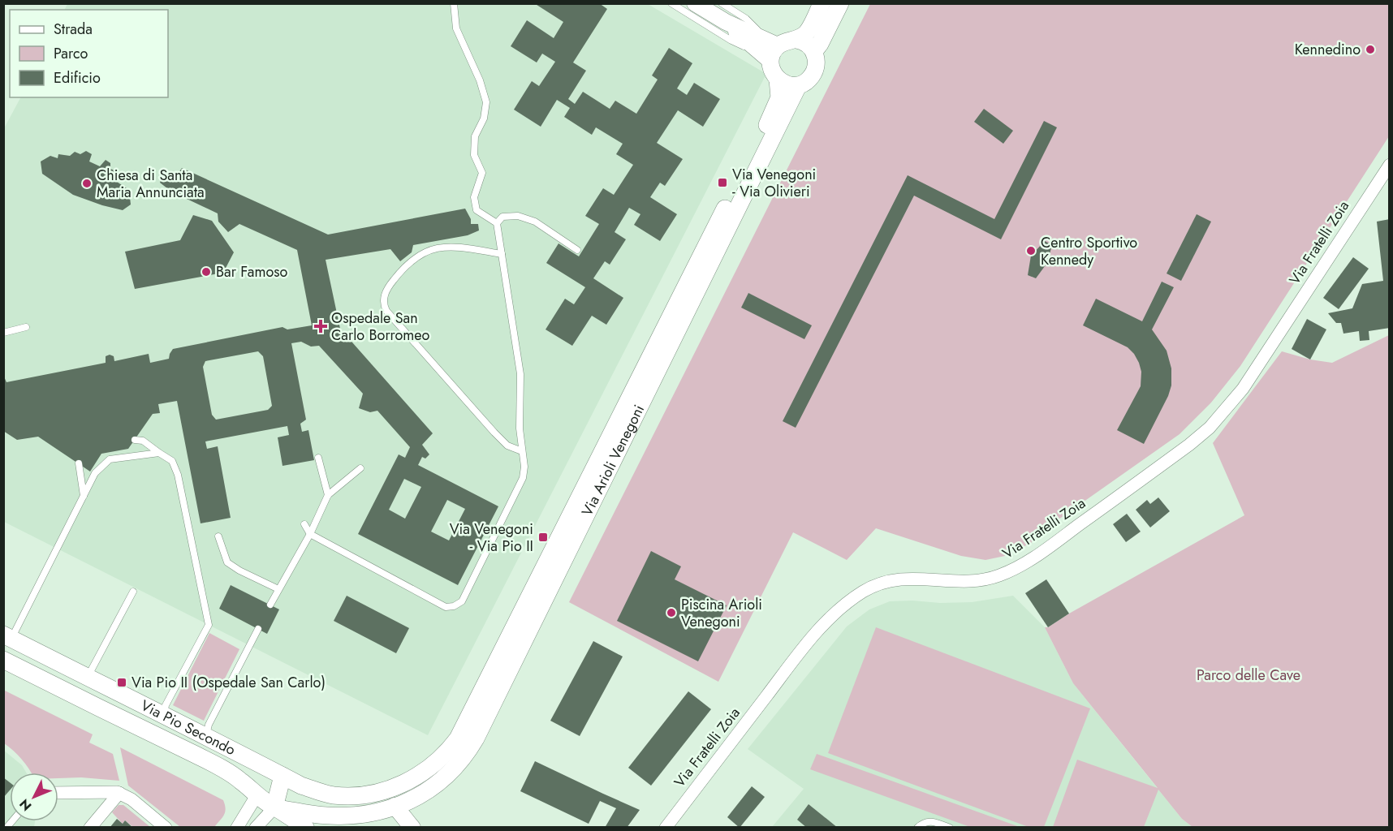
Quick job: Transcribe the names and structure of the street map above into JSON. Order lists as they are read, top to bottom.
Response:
{
  "streets": {
    "main road": ["Via Arioli Venegoni", "Via Pio Secondo"],
    "street": ["Via Fratelli Zoia"]
  },
  "crossings": [
    ["Via Arioli Venegoni", "Via Pio Secondo"]
  ],
  "parks": ["Parco delle Cave"],
  "places": {
    "other": [
      "Kennedino",
      "Chiesa di Santa Maria Annunciata",
      "Centro Sportivo Kennedy",
      "Bar Famoso",
      "Piscina Arioli Venegoni"
    ],
    "transit": ["Via Venegoni - Via Olivieri", "Via Venegoni - Via Pio II", "Via Pio II (Ospedale San Carlo)"],
    "health": ["Ospedale San Carlo Borromeo"]
  },
  "legend": ["Strada", "Parco", "Edificio"],
  "north": "bottom left"
}
